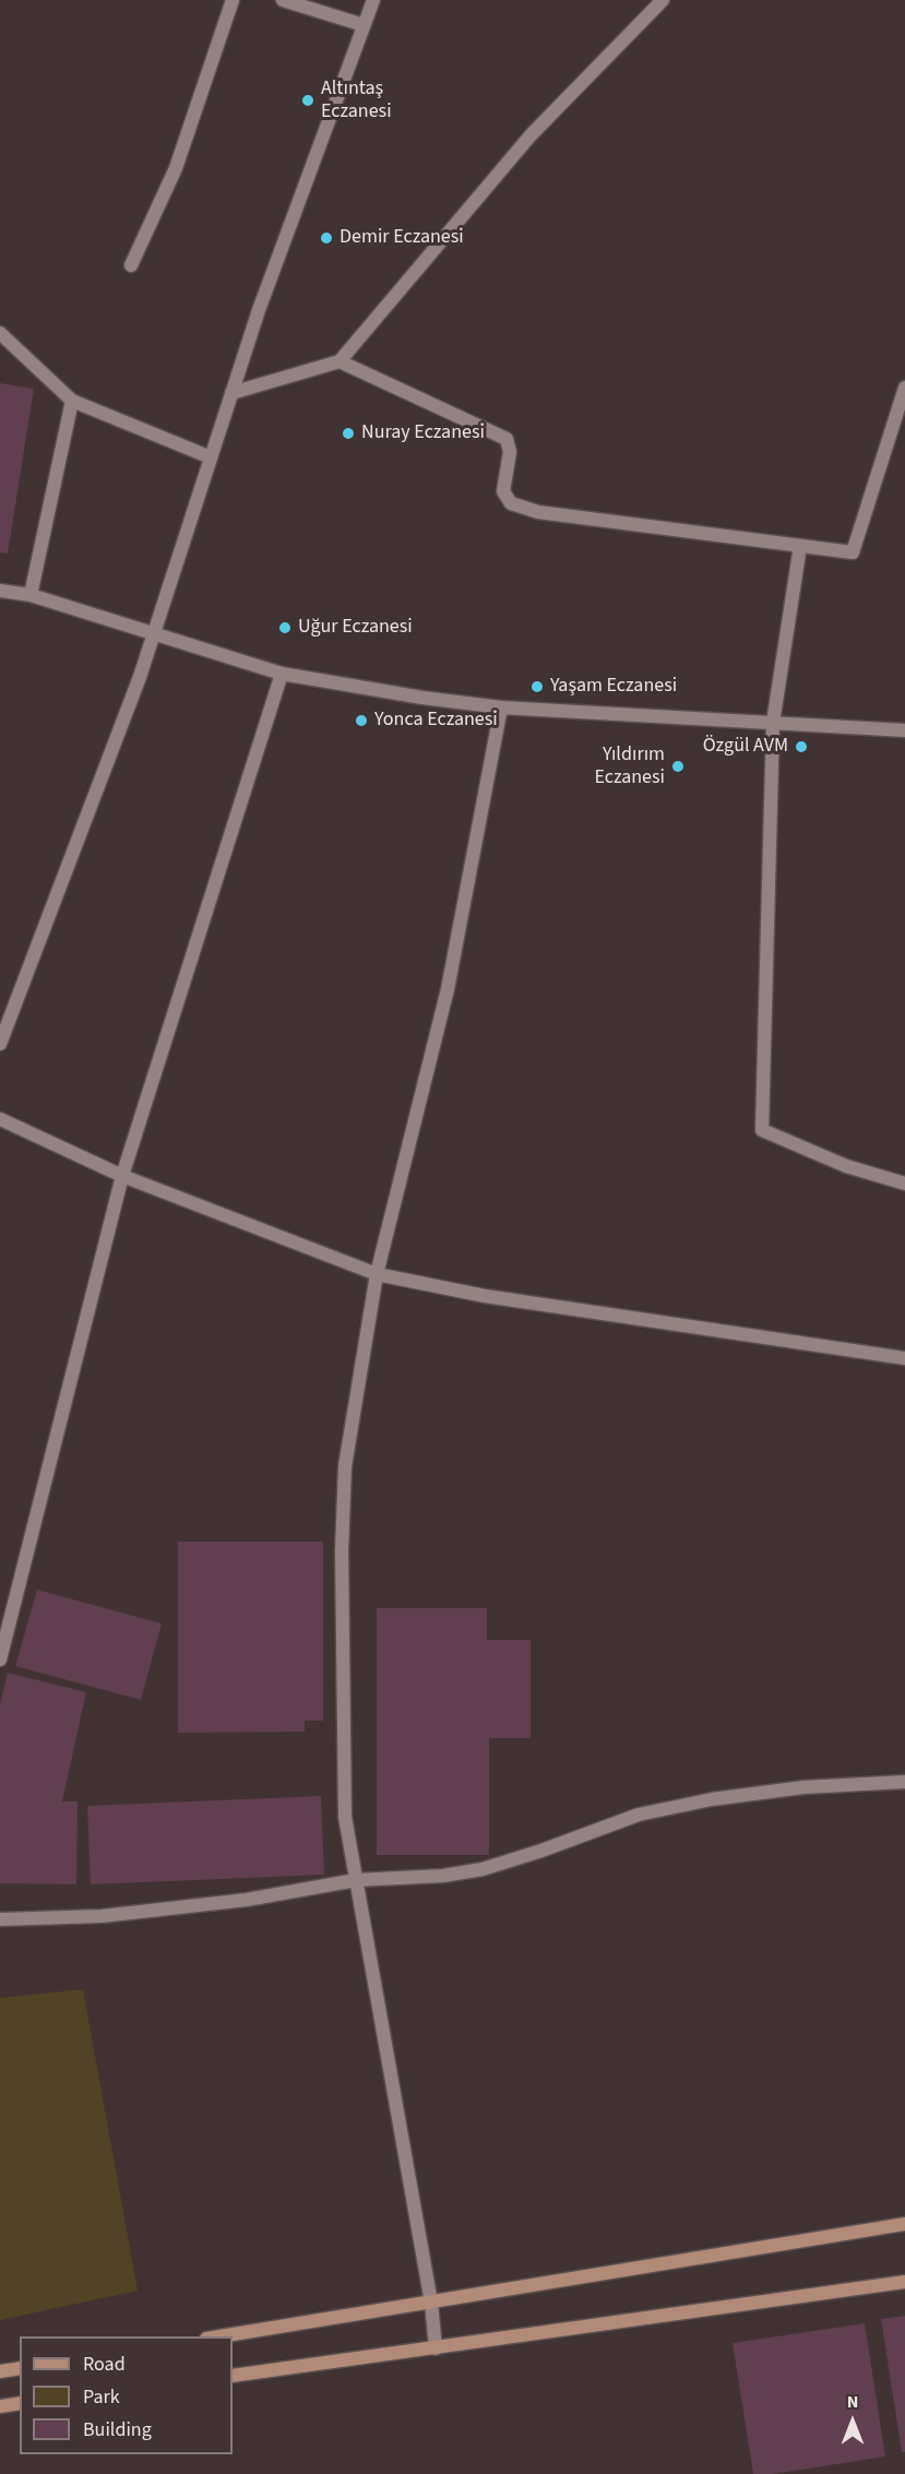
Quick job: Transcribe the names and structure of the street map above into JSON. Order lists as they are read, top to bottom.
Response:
{
  "places": [
    "Altıntaş Eczanesi",
    "Demir Eczanesi",
    "Nuray Eczanesi",
    "Uğur Eczanesi",
    "Yaşam Eczanesi",
    "Yonca Eczanesi",
    "Özgül AVM",
    "Yıldırım Eczanesi"
  ],
  "legend": ["Road", "Park", "Building"],
  "north": "top"
}
